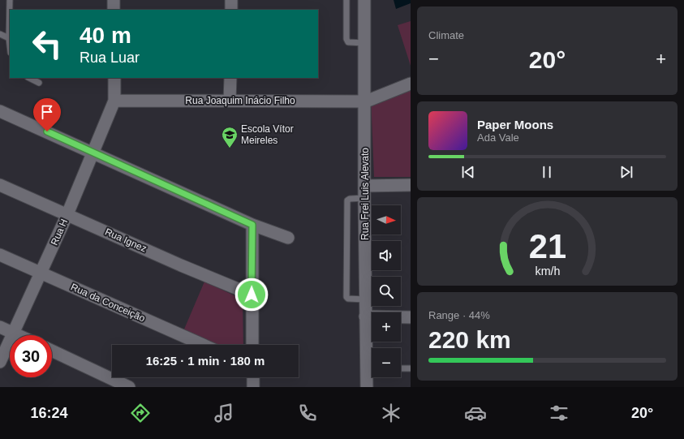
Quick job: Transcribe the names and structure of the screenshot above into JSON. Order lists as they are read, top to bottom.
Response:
{
  "streets": {
    "street": [
      "Rua Joaquim Inácio Filho",
      "Rua Frei Luis Alevato",
      "Rua H",
      "Rua Ignez",
      "Rua da Conceição"
    ]
  },
  "crossings": [
    ["Rua Joaquim Inácio Filho", "Rua Frei Luis Alevato"],
    ["Rua Joaquim Inácio Filho", "Rua H"],
    ["Rua H", "Rua Ignez"],
    ["Rua H", "Rua da Conceição"]
  ],
  "places": {
    "school or university": ["Escola Vítor Meireles"]
  },
  "north": "right",
  "page": {
    "tile": [
      "Climate",
      ["Range · 44%", "220 km"]
    ],
    "turn": ["40 m", "Rua Luar"],
    "heat": ["−", "20°", "+"],
    "song": ["Paper Moons", "Ada Vale"],
    "map_buttons": ["+", "−"],
    "limit": "30",
    "trip": "16:25 · 1 min · 180 m",
    "tabs": ["16:24", "20°"],
    "gauge": ["21", "km/h"]
  }
}
